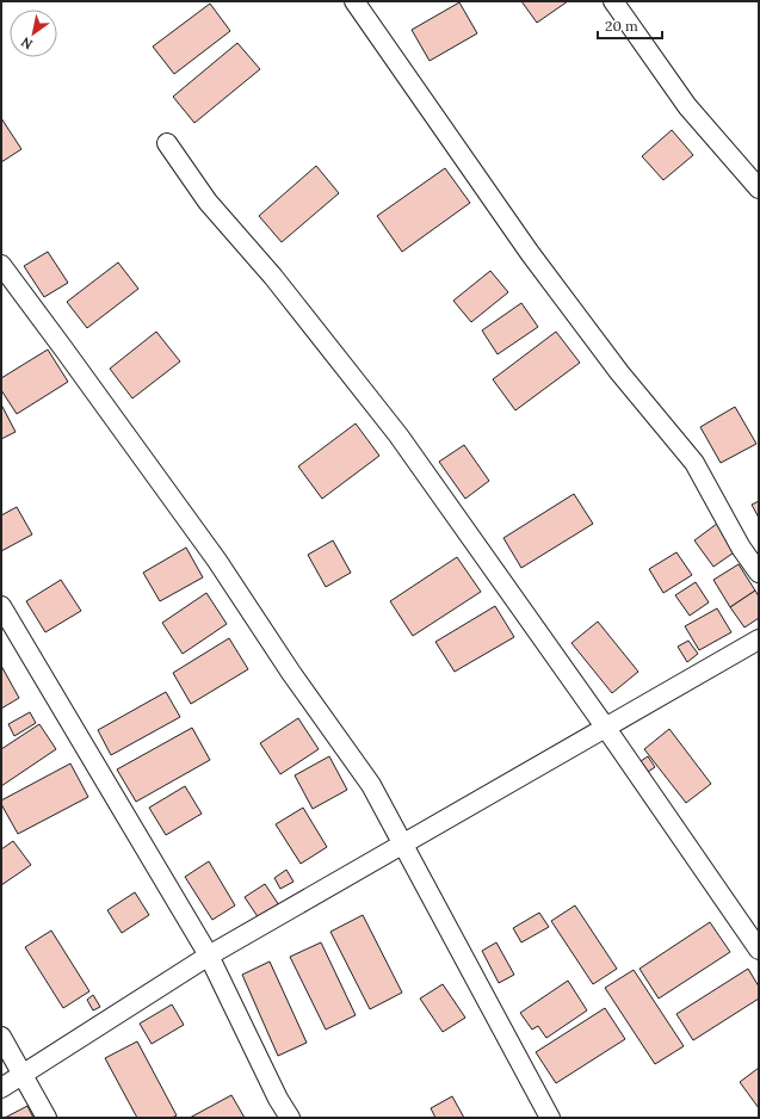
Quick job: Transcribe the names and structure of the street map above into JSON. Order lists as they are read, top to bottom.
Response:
{
  "scale_bar": "20 m",
  "north": "bottom left"
}
